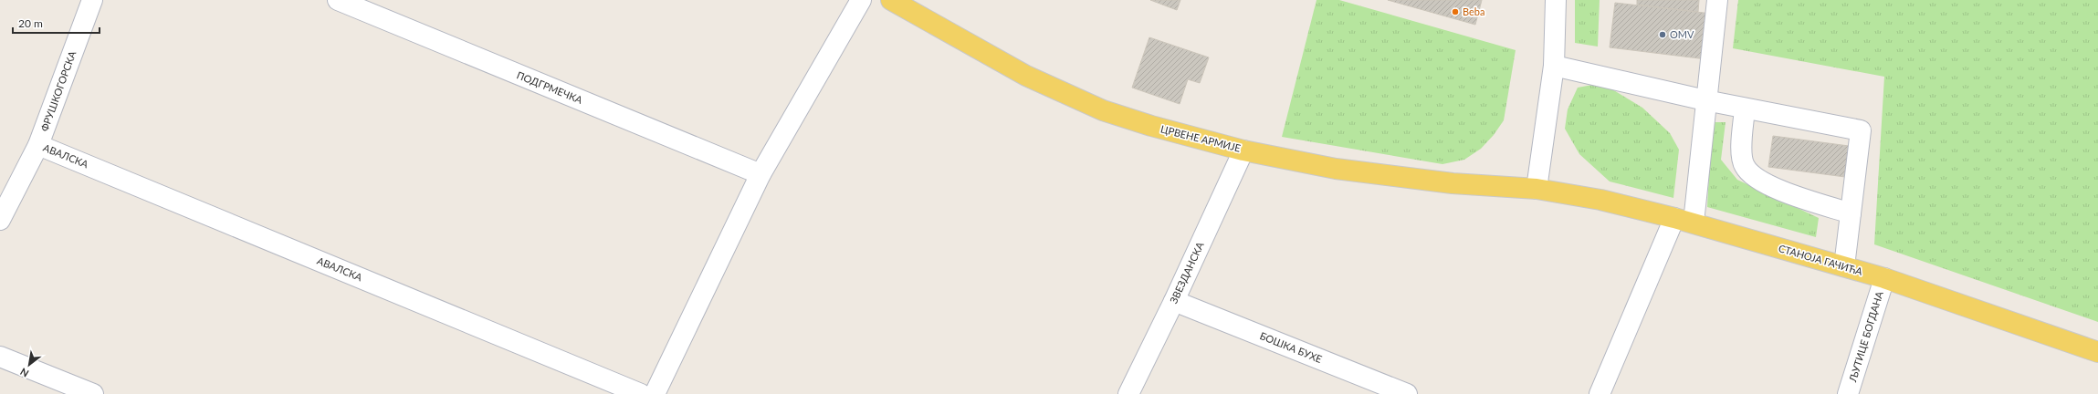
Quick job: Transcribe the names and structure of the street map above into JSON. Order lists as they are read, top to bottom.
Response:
{
  "streets": {
    "main road": ["ЦРВЕНЕ АРМИЈЕ", "СТАНОЈА ГАЧИЋА"],
    "street": [
      "ПОДГРМЕЧКА",
      "ФРУШКОГОРСКА",
      "АВАЛСКА",
      "ЗВЕЗДАНСКА",
      "ЉУТИЦЕ БОГДАНА",
      "БОШКА БУХЕ"
    ]
  },
  "crossings": [
    ["ФРУШКОГОРСКА", "АВАЛСКА"],
    ["ЦРВЕНЕ АРМИЈЕ", "СТАНОЈА ГАЧИЋА"],
    ["ЦРВЕНЕ АРМИЈЕ", "ЗВЕЗДАНСКА"],
    ["СТАНОЈА ГАЧИЋА", "ЉУТИЦЕ БОГДАНА"],
    ["ЗВЕЗДАНСКА", "БОШКА БУХЕ"]
  ],
  "places": ["Beba", "OMV"],
  "scale_bar": "20 m",
  "north": "bottom left"
}
